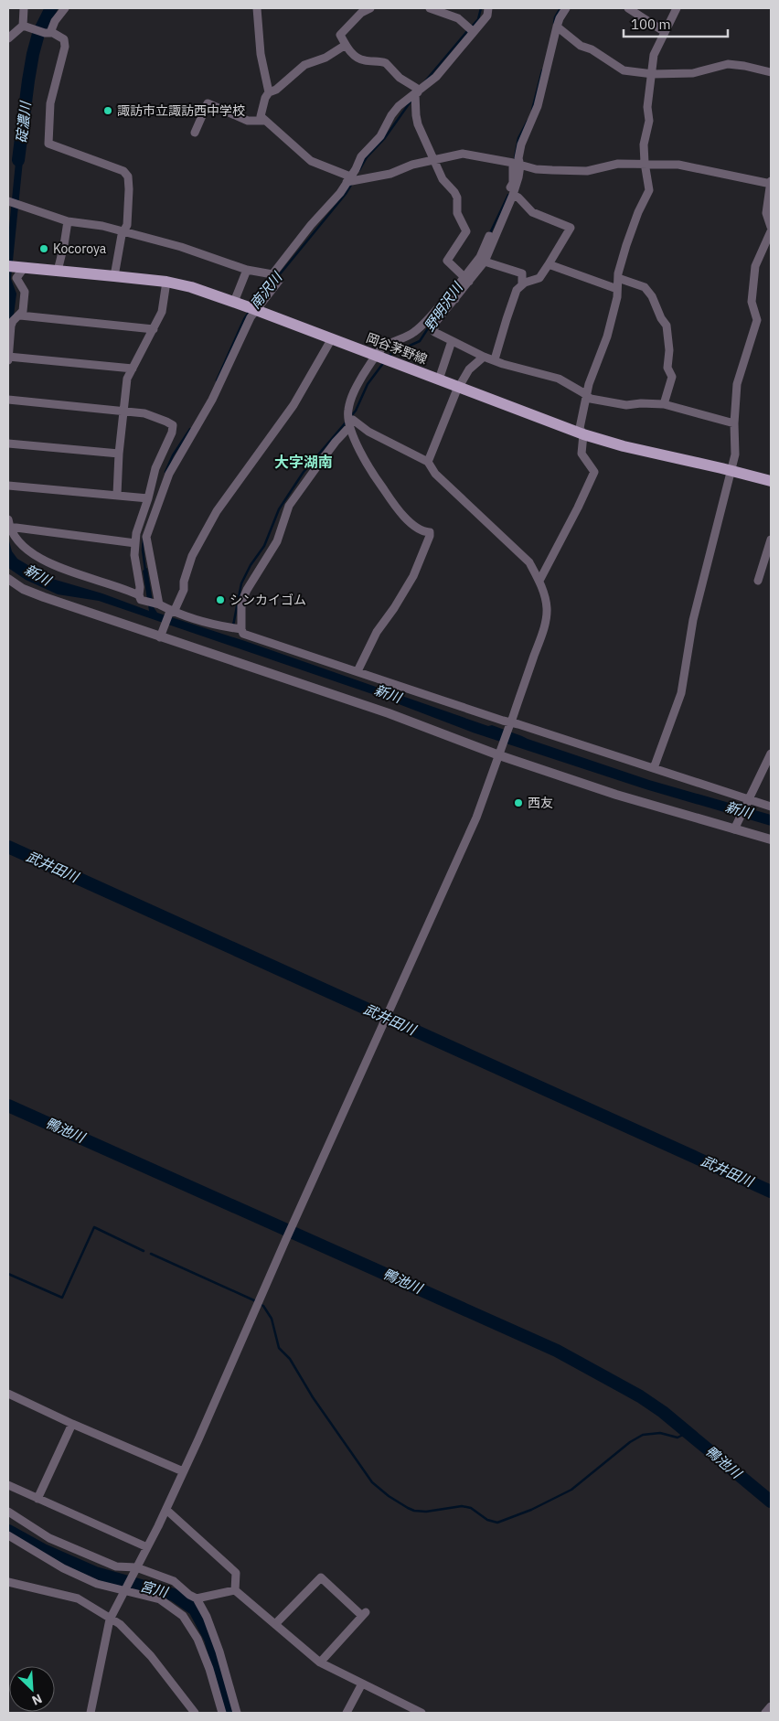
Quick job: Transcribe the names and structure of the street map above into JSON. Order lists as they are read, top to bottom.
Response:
{
  "streets": {
    "main road": ["岡谷茅野線"]
  },
  "districts": ["大字湖南"],
  "water": [
    "碇濃川",
    "南沢川",
    "野明沢川",
    "新川",
    "武井田川",
    "鴨池川",
    "宮川"
  ],
  "places": [
    "諏訪市立諏訪西中学校",
    "Kocoroya",
    "シンカイゴム",
    "西友"
  ],
  "scale_bar": "100 m",
  "north": "bottom right"
}
